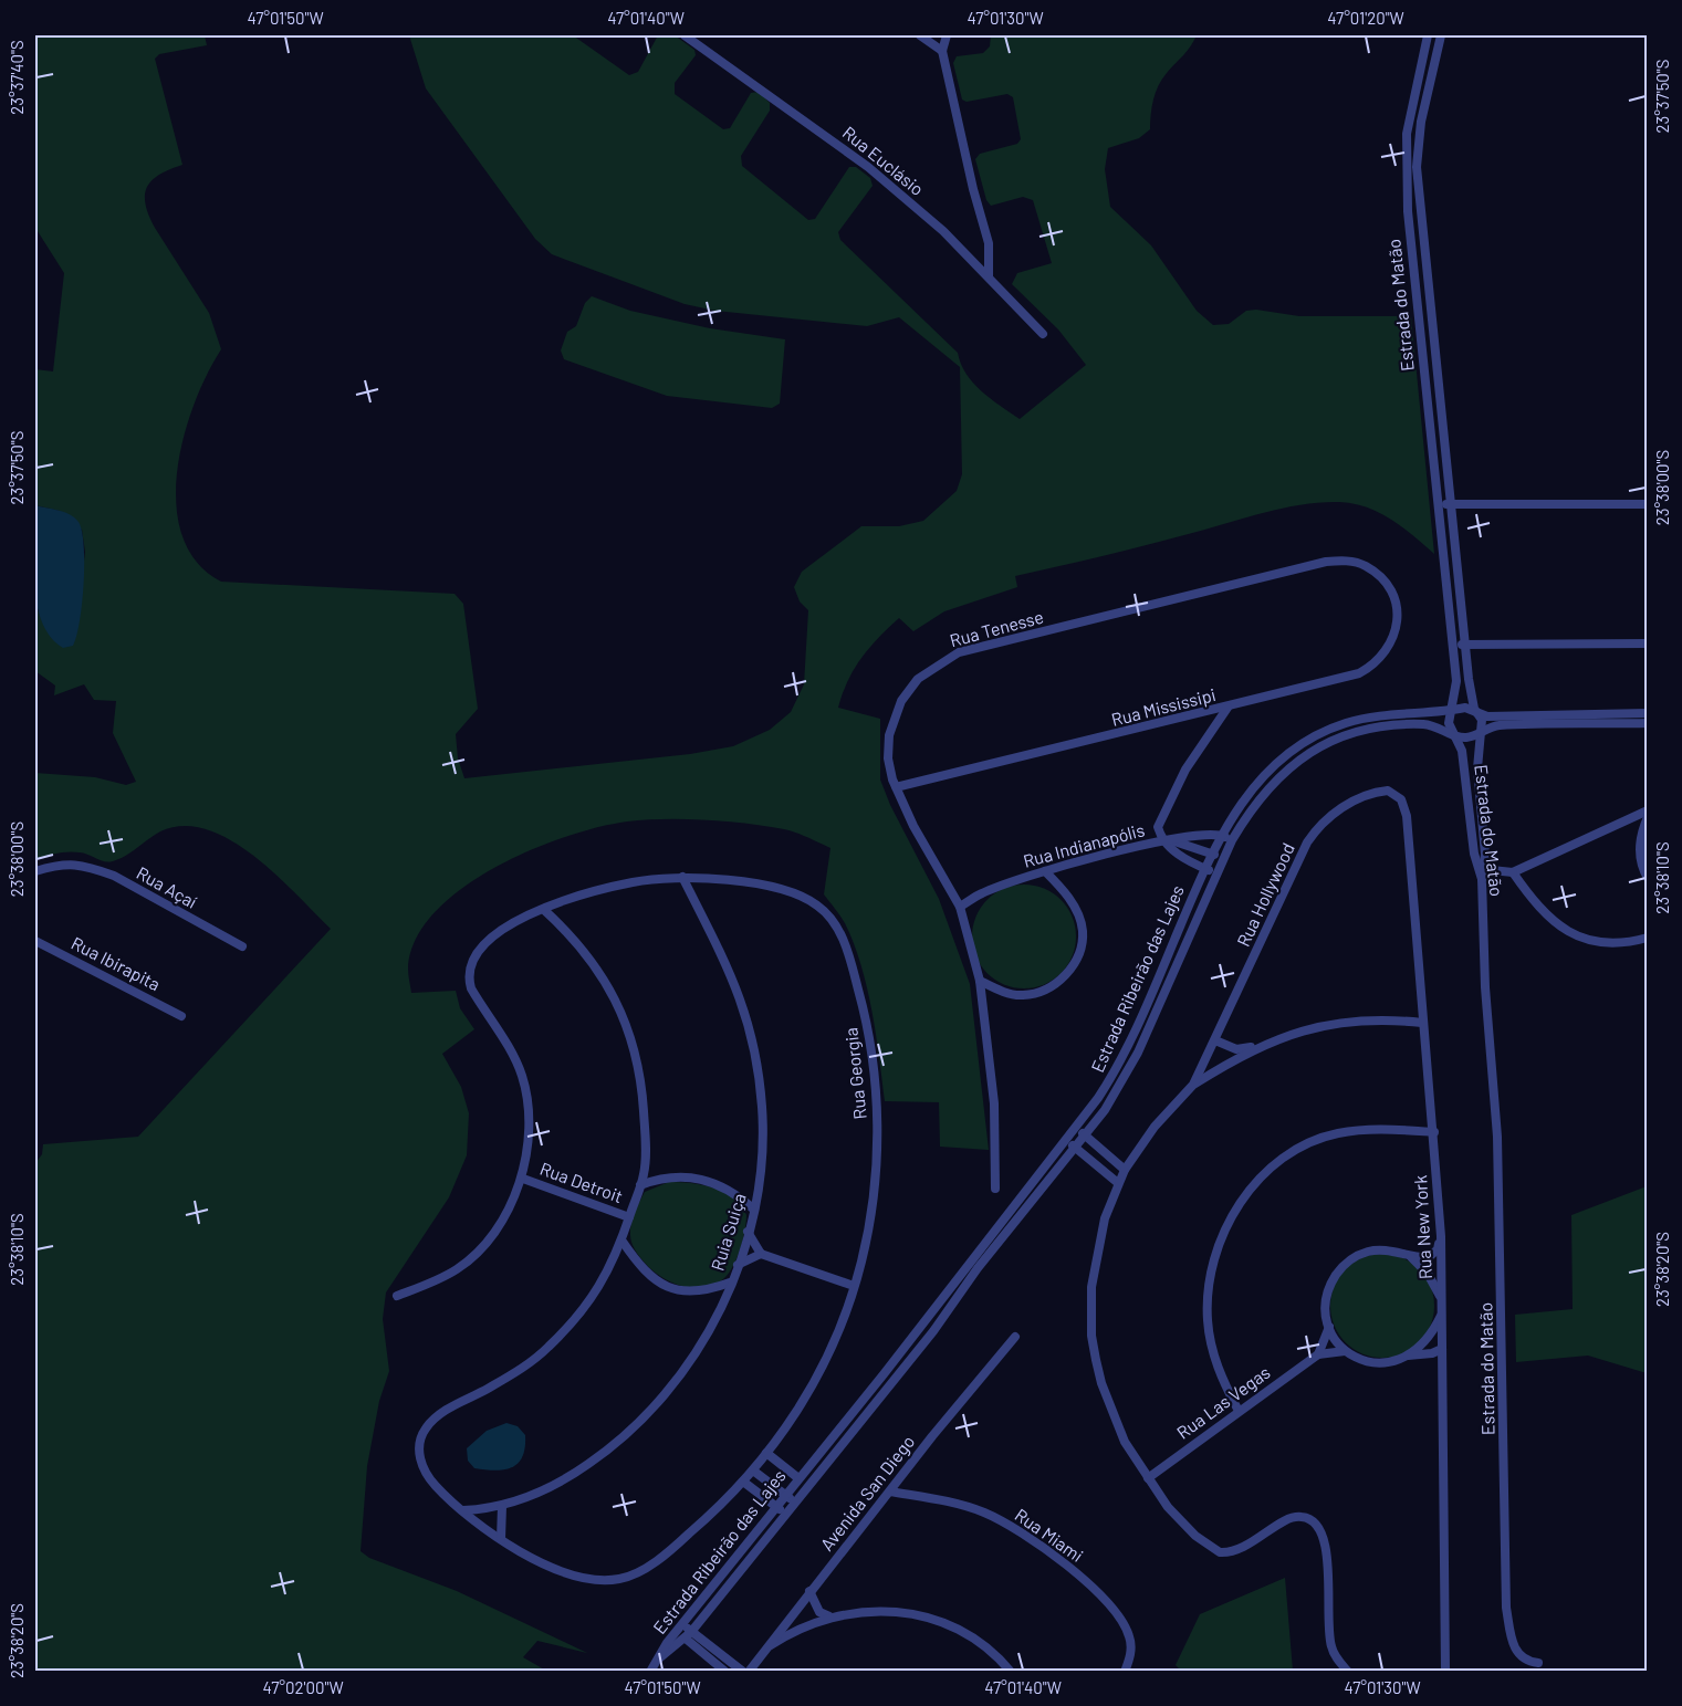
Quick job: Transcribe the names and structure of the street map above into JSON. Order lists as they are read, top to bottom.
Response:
{
  "streets": {
    "street": [
      "Rua Euclásio",
      "Estrada do Matão",
      "Rua Tenesse",
      "Rua Mississipi",
      "Rua Indianapólis",
      "Rua Açaí",
      "Rua Hollywood",
      "Rua Ibirapita",
      "Estrada Ribeirão das Lajes",
      "Rua Georgia",
      "Rua Detroit",
      "Rua New York",
      "Ruia Suiça",
      "Rua Las Vegas",
      "Avenida San Diego",
      "Rua Miami"
    ]
  },
  "crossings": [
    ["Estrada do Matão", "Estrada Ribeirão das Lajes"],
    ["Rua Tenesse", "Rua Mississipi"],
    ["Rua Tenesse", "Rua Indianapólis"],
    ["Rua Indianapólis", "Estrada Ribeirão das Lajes"],
    ["Rua Hollywood", "Rua New York"],
    ["Rua Hollywood", "Rua Las Vegas"],
    ["Rua Georgia", "Rua Detroit"],
    ["Rua Georgia", "Ruia Suiça"],
    ["Rua Detroit", "Ruia Suiça"],
    ["Rua New York", "Rua Las Vegas"],
    ["Avenida San Diego", "Rua Miami"]
  ],
  "coordinates": [
    "47°01'50\"W",
    "47°01'40\"W",
    "47°01'30\"W",
    "47°01'20\"W",
    "23°37'40\"S",
    "23°37'50\"S",
    "23°38'00\"S",
    "23°38'10\"S",
    "23°38'20\"S",
    "47°02'00\"W"
  ]
}
